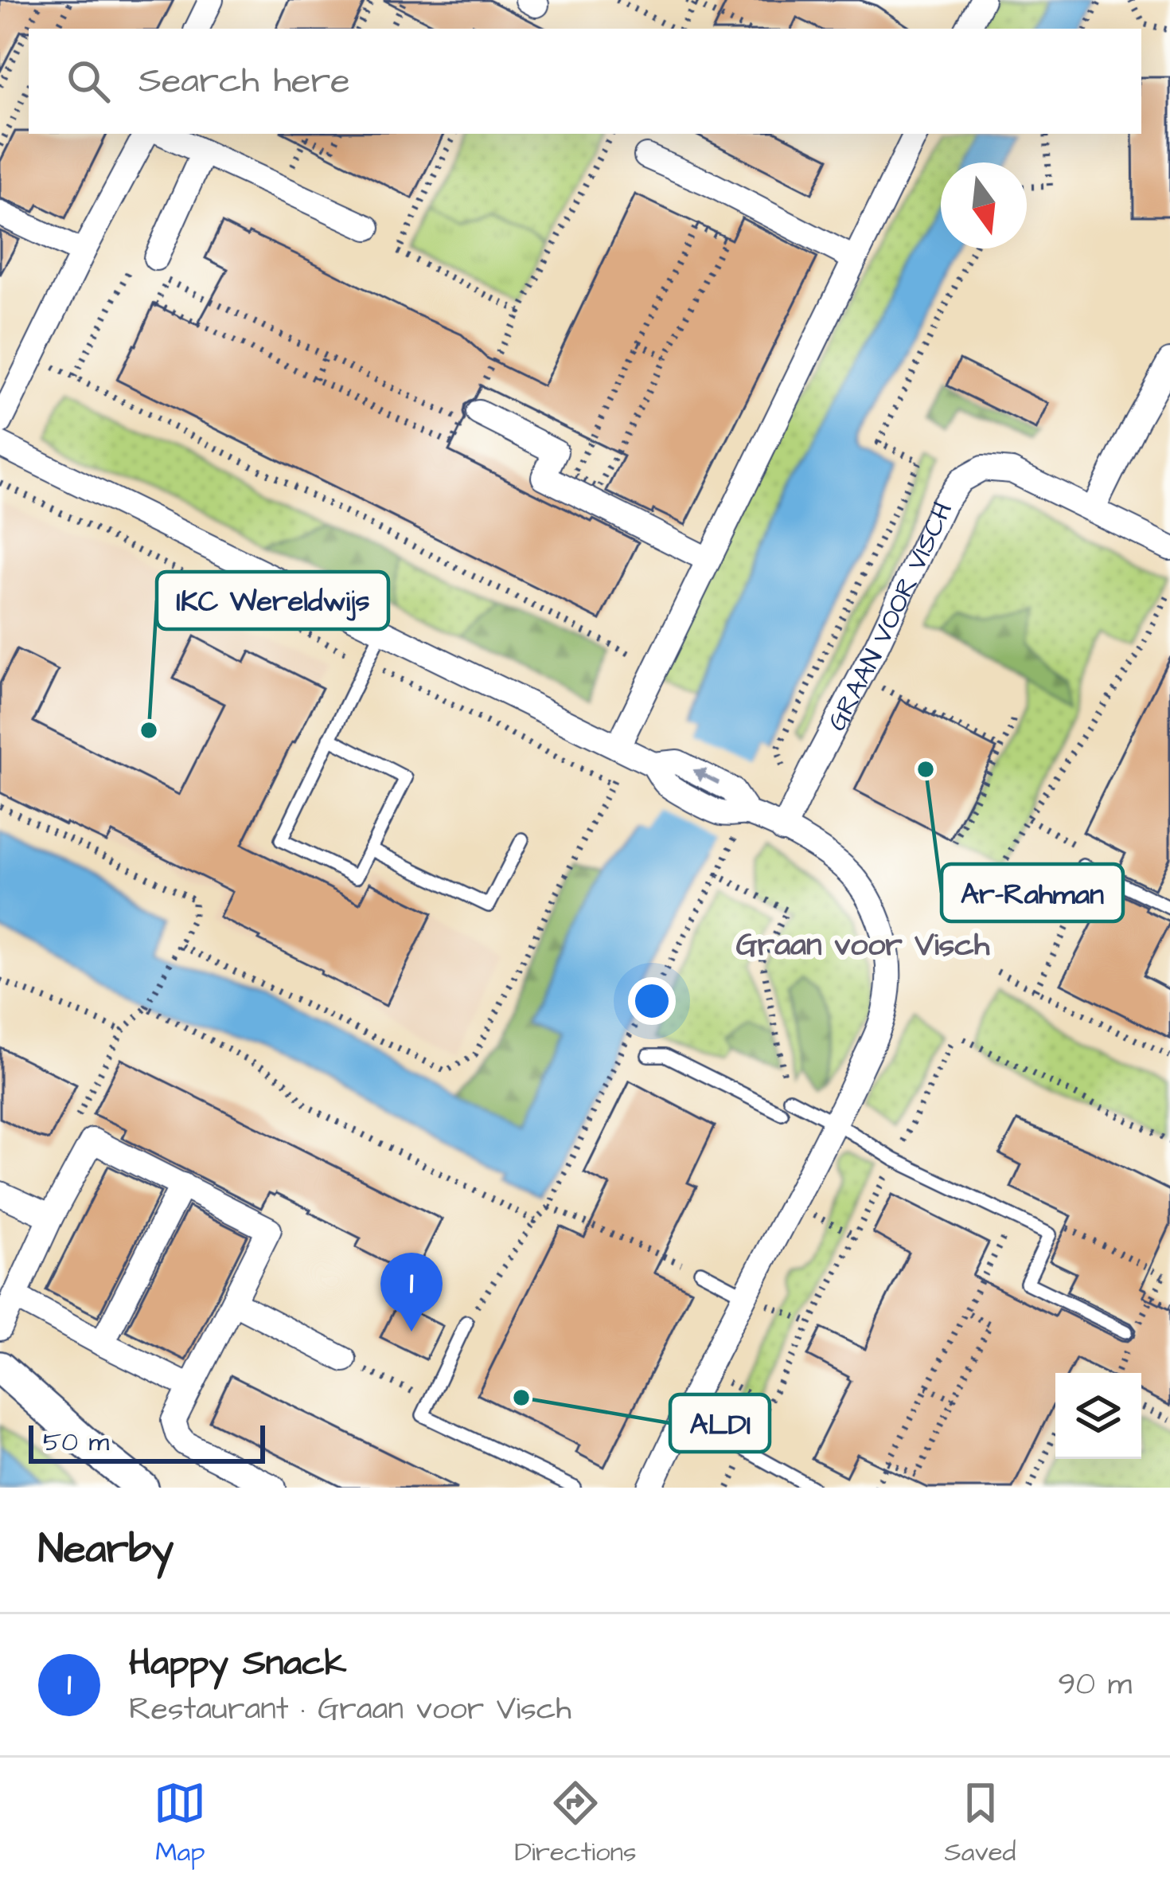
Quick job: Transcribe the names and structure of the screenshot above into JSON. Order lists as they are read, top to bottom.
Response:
{
  "streets": {
    "street": ["GRAAN VOOR VISCH"]
  },
  "districts": ["Graan voor Visch"],
  "places": ["IKC Wereldwijs", "Ar-Rahman", "ALDI"],
  "scale_bar": "50 m",
  "north": "bottom",
  "page": {
    "search": "Search here",
    "pins": "1",
    "scale": "50 m",
    "heading": "Nearby",
    "list": [
      {
        "mark": "1",
        "name": "Happy Snack",
        "note": "Restaurant · Graan voor Visch",
        "value": "90 m"
      }
    ],
    "nav": ["Map", "Directions", "Saved"]
  }
}
